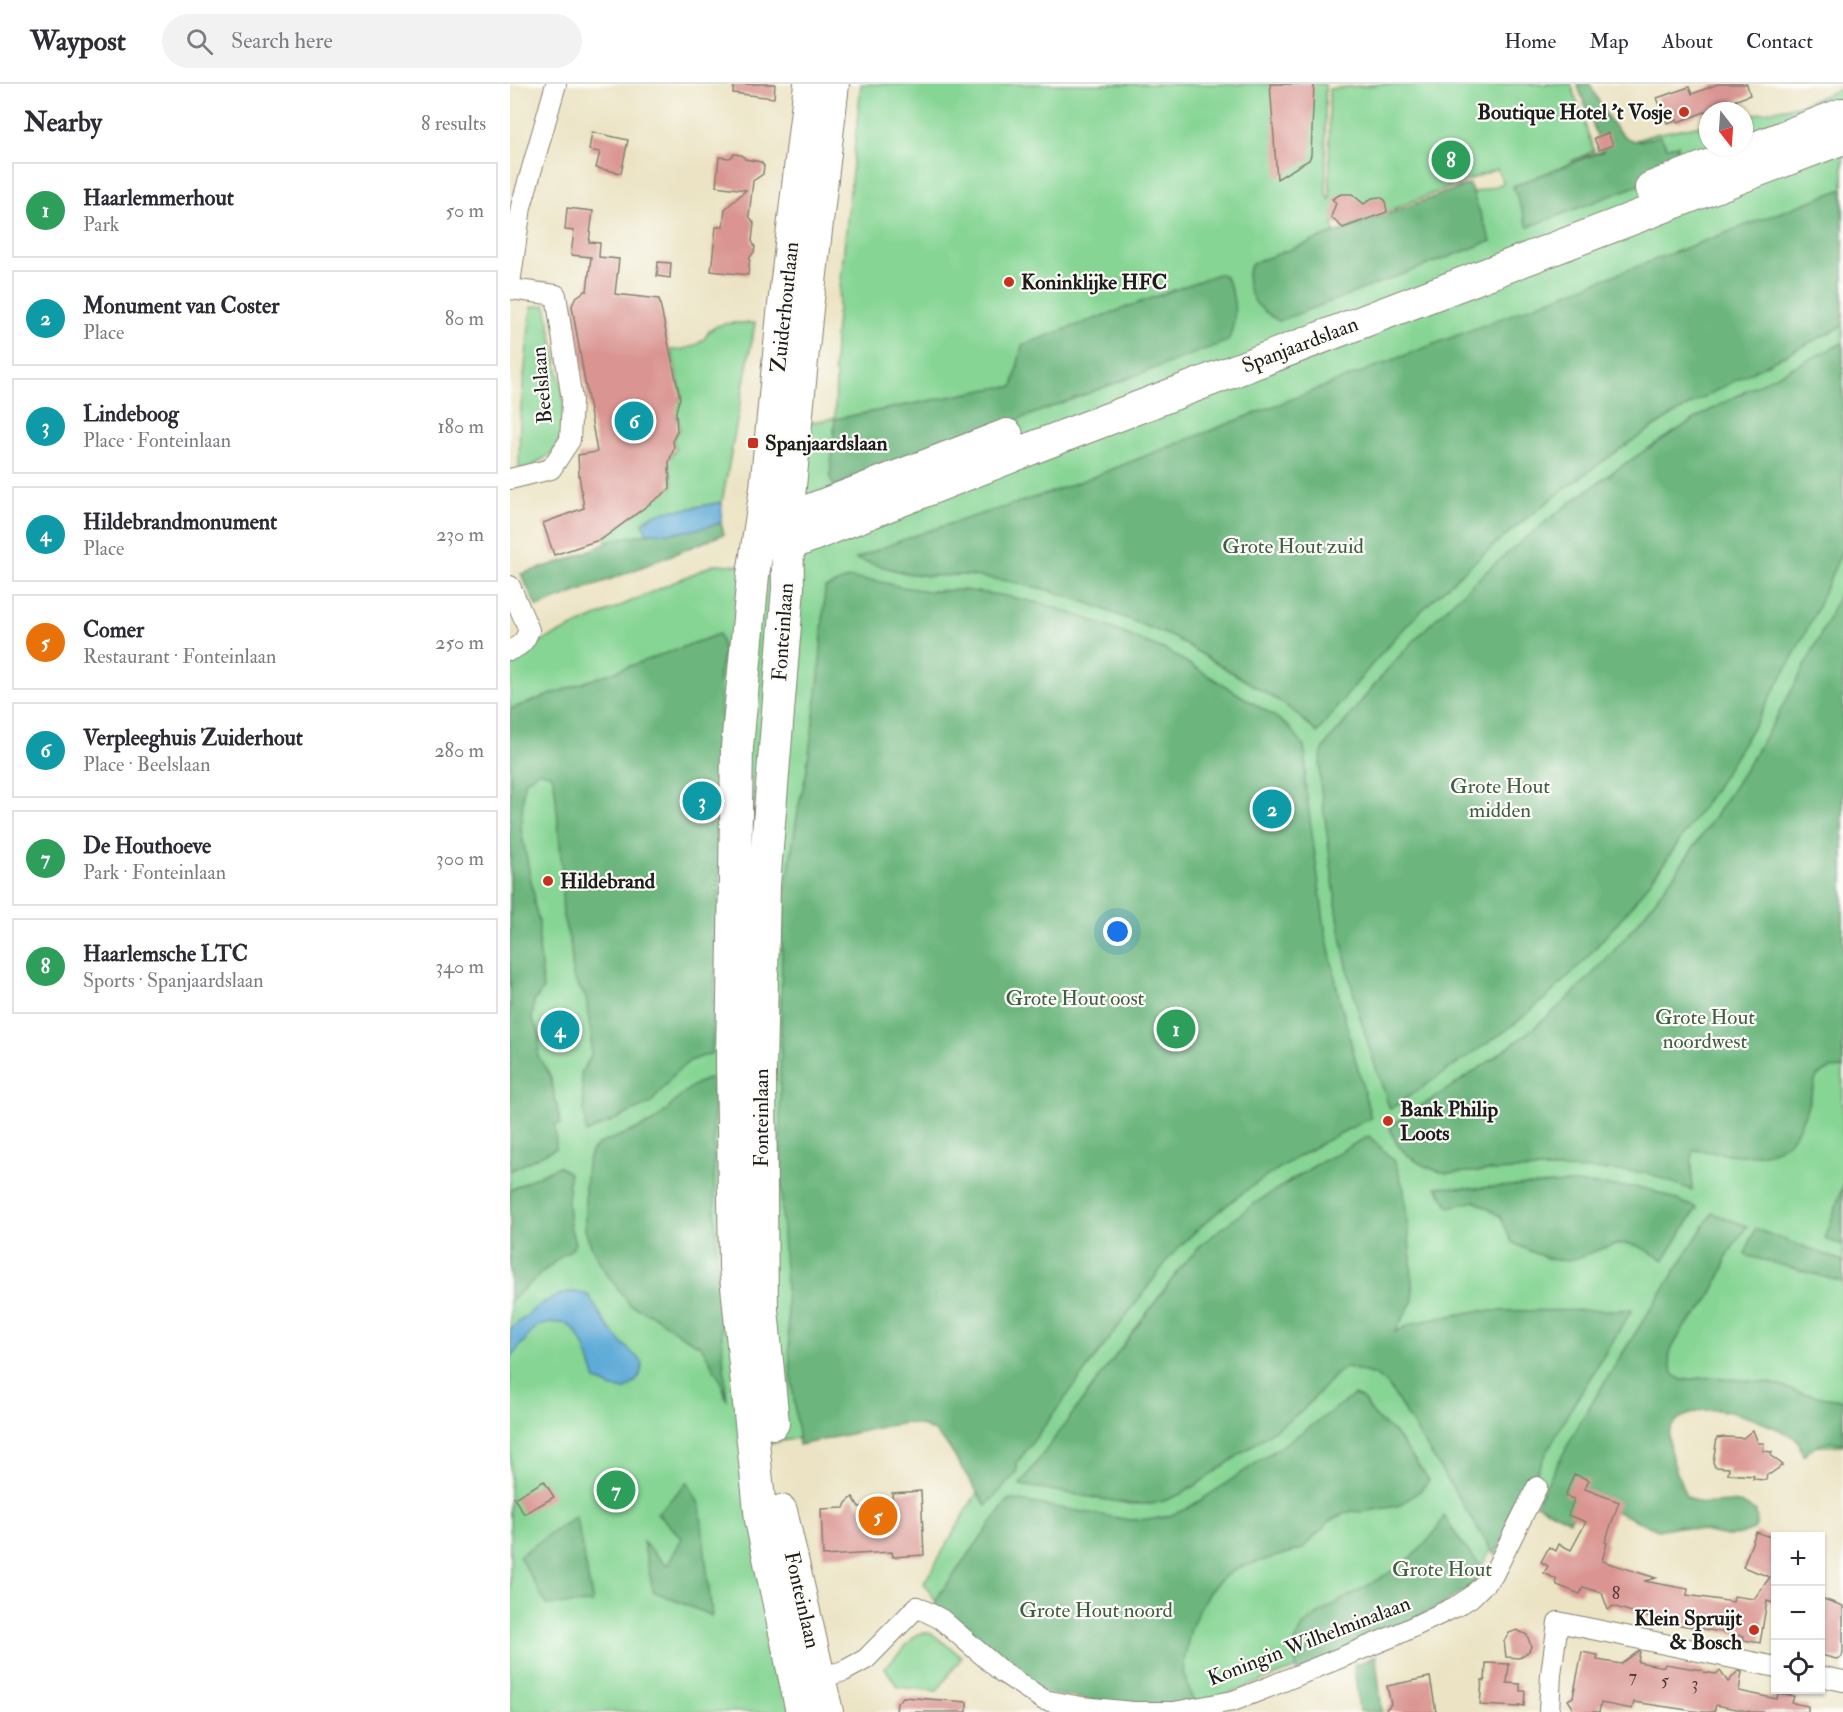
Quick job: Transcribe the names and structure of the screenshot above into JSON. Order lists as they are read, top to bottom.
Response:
{
  "streets": {
    "main road": ["Zuiderhoutlaan", "Spanjaardslaan", "Fonteinlaan"],
    "street": ["Beelslaan", "Koningin Wilhelminalaan"]
  },
  "crossings": [
    ["Zuiderhoutlaan", "Spanjaardslaan"],
    ["Zuiderhoutlaan", "Fonteinlaan"],
    ["Spanjaardslaan", "Fonteinlaan"],
    ["Fonteinlaan", "Koningin Wilhelminalaan"]
  ],
  "parks": [
    "Grote Hout zuid",
    "Grote Hout midden",
    "Grote Hout oost",
    "Grote Hout noordwest",
    "Grote Hout",
    "Grote Hout noord"
  ],
  "places": {
    "other": [
      "Boutique Hotel 't Vosje",
      "Koninklijke HFC",
      "Hildebrand",
      "Bank Philip Loots",
      "Klein Spruijt & Bosch"
    ],
    "transit": ["Spanjaardslaan"]
  },
  "house_numbers": [
    "8",
    "7",
    "5",
    "3"
  ],
  "north": "bottom",
  "page": {
    "header": "Waypost",
    "search": "Search here",
    "nav": [
      "Home",
      "Map",
      "About",
      "Contact"
    ],
    "heading": ["Nearby", "8 results"],
    "pins": [
      "8",
      "6",
      "3",
      "2",
      "1",
      "4",
      "7",
      "5"
    ],
    "list": [
      {
        "mark": "1",
        "name": "Haarlemmerhout",
        "note": "Park",
        "value": "50 m"
      },
      {
        "mark": "2",
        "name": "Monument van Coster",
        "note": "Place",
        "value": "80 m"
      },
      {
        "mark": "3",
        "name": "Lindeboog",
        "note": "Place · Fonteinlaan",
        "value": "180 m"
      },
      {
        "mark": "4",
        "name": "Hildebrandmonument",
        "note": "Place",
        "value": "230 m"
      },
      {
        "mark": "5",
        "name": "Comer",
        "note": "Restaurant · Fonteinlaan",
        "value": "250 m"
      },
      {
        "mark": "6",
        "name": "Verpleeghuis Zuiderhout",
        "note": "Place · Beelslaan",
        "value": "280 m"
      },
      {
        "mark": "7",
        "name": "De Houthoeve",
        "note": "Park · Fonteinlaan",
        "value": "300 m"
      },
      {
        "mark": "8",
        "name": "Haarlemsche LTC",
        "note": "Sports · Spanjaardslaan",
        "value": "340 m"
      }
    ],
    "map_buttons": ["+", "−"]
  }
}
